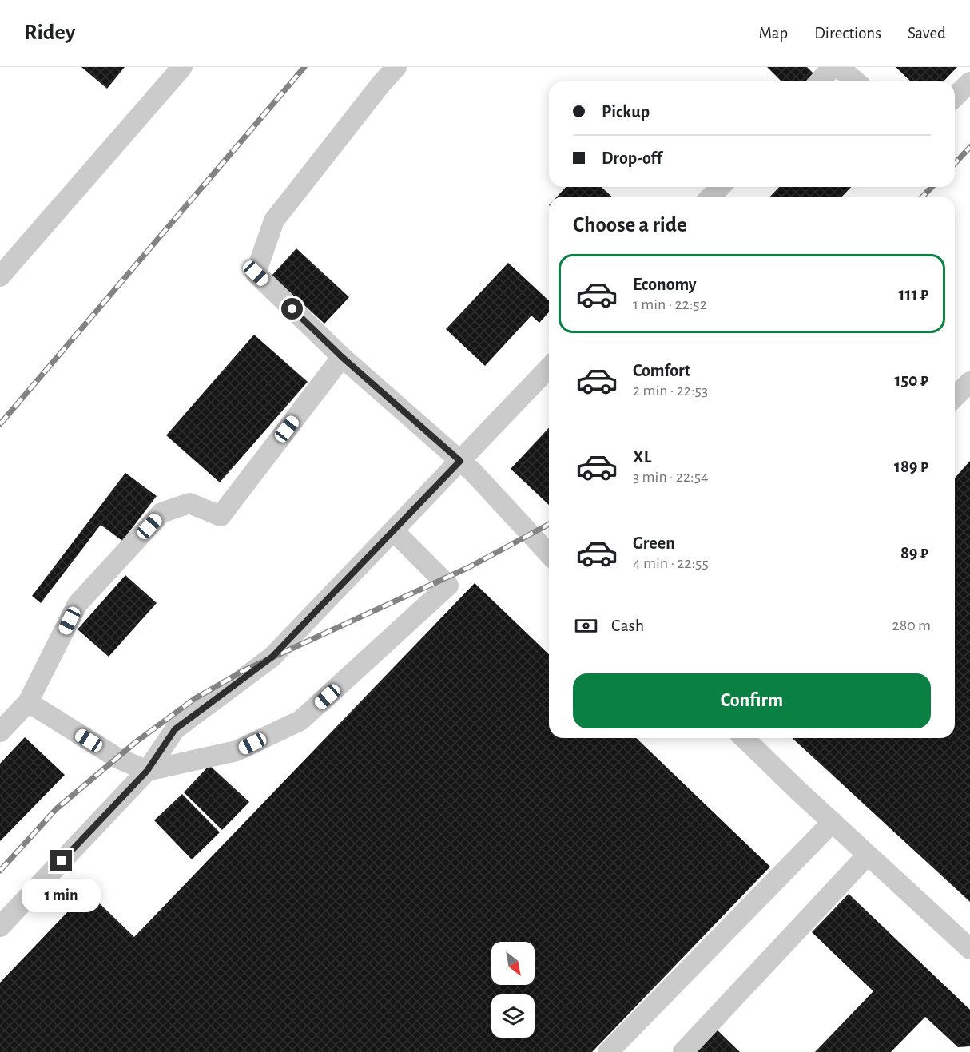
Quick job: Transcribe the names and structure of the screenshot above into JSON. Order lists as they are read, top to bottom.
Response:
{
  "north": "bottom right",
  "page": {
    "header": "Ridey",
    "nav": ["Map", "Directions", "Saved"],
    "banner": ["Pickup", "Drop-off"],
    "heading": "Choose a ride",
    "list": [
      {
        "name": "Economy",
        "note": "1 min · 22:52",
        "value": "111 ₽"
      },
      {
        "name": "Comfort",
        "note": "2 min · 22:53",
        "value": "150 ₽"
      },
      {
        "name": "XL",
        "note": "3 min · 22:54",
        "value": "189 ₽"
      },
      {
        "name": "Green",
        "note": "4 min · 22:55",
        "value": "89 ₽"
      }
    ],
    "pay": ["Cash", "280 m"],
    "buttons": "Confirm",
    "bubble": "1 min"
  }
}
